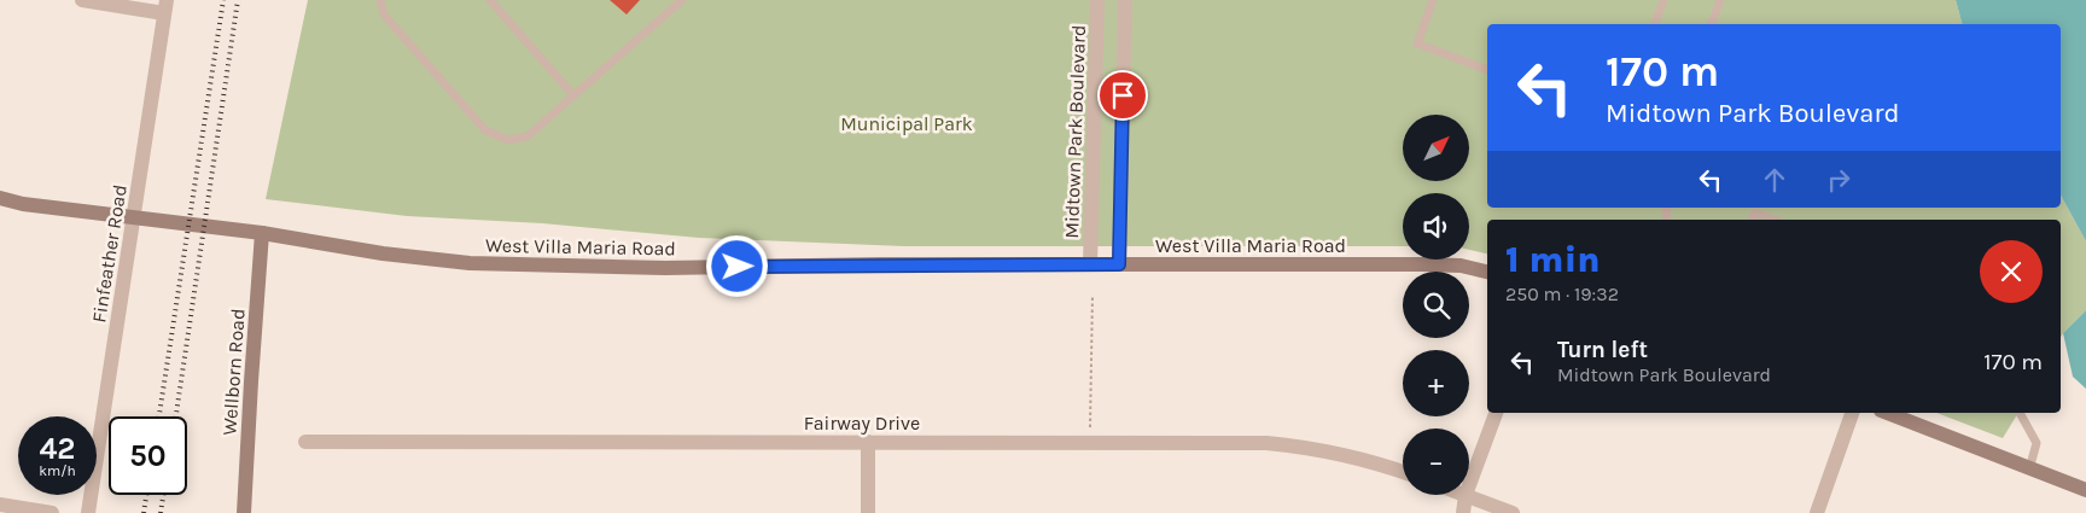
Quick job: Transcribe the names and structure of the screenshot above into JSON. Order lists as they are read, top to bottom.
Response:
{
  "streets": {
    "main road": ["West Villa Maria Road", "Wellborn Road"],
    "street": ["Midtown Park Boulevard", "Finfeather Road", "Fairway Drive"]
  },
  "crossings": [
    ["Midtown Park Boulevard", "West Villa Maria Road"],
    ["West Villa Maria Road", "Wellborn Road"]
  ],
  "parks": ["Municipal Park"],
  "north": "top right",
  "page": {
    "turn": ["170 m", "Midtown Park Boulevard"],
    "map_buttons": ["+", "−"],
    "heading": ["1 min", "250 m · 19:32"],
    "list": [
      {
        "name": "Turn left",
        "note": "Midtown Park Boulevard",
        "value": "170 m"
      }
    ],
    "speed": "42 km/h",
    "limit": "50"
  }
}
